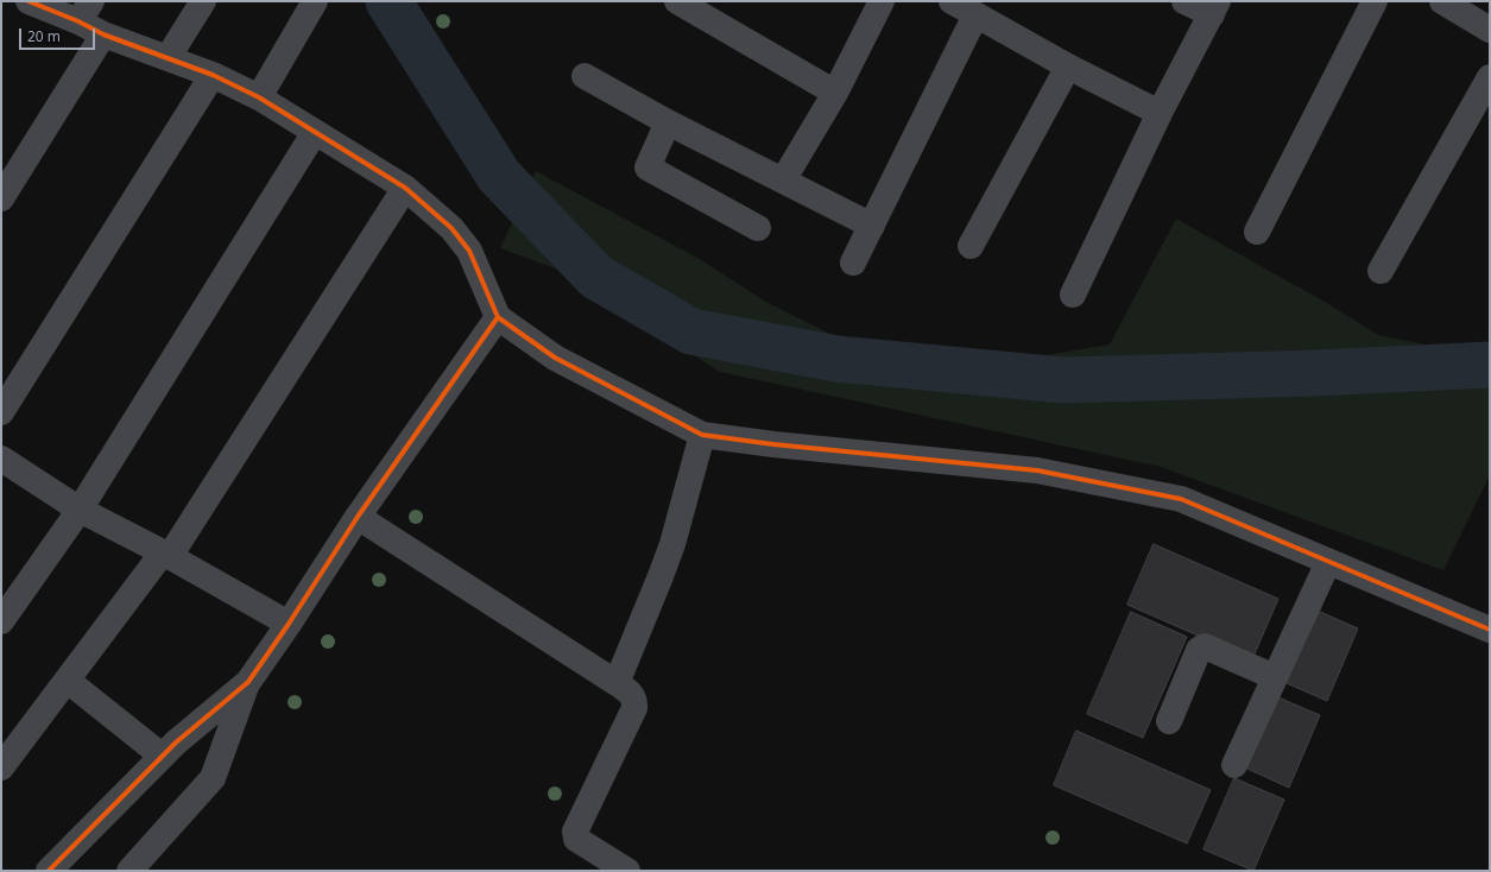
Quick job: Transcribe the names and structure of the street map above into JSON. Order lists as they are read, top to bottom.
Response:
{
  "scale_bar": "20 m"
}
